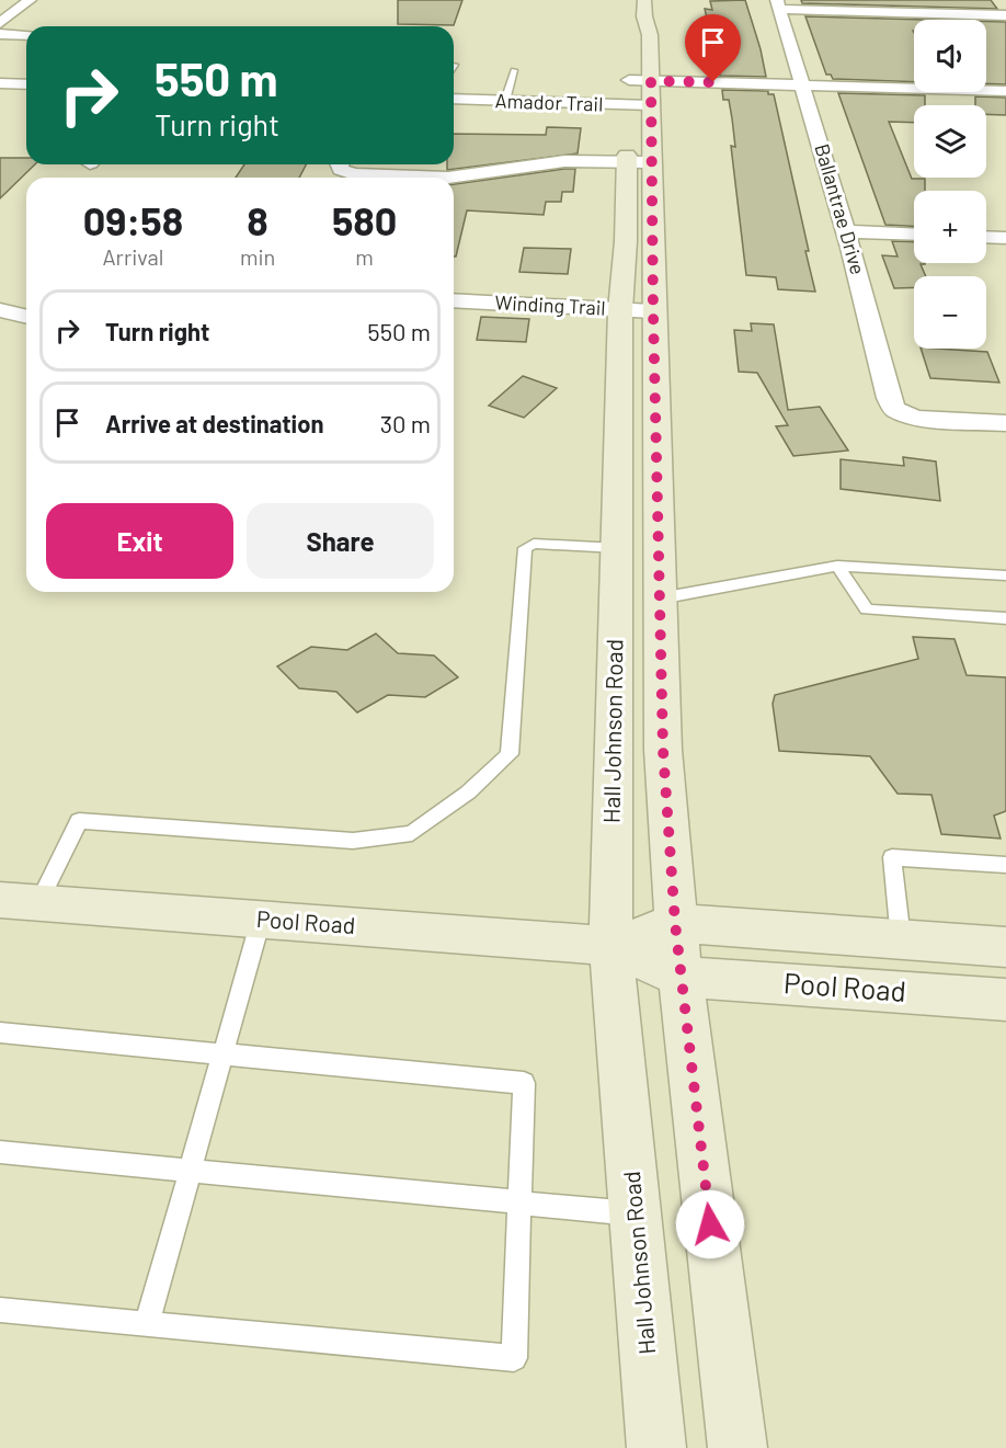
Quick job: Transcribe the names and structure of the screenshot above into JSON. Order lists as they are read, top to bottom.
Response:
{
  "streets": {
    "main road": ["Hall Johnson Road", "Pool Road"],
    "street": ["Amador Trail", "Ballantrae Drive", "Winding Trail"]
  },
  "crossings": [
    ["Amador Trail", "Hall Johnson Road"],
    ["Winding Trail", "Hall Johnson Road"],
    ["Hall Johnson Road", "Pool Road"]
  ],
  "page": {
    "map_buttons": ["+", "−"],
    "turn": ["550 m", "Turn right"],
    "eta": [
      "09:58",
      "Arrival",
      "8",
      "min",
      "580",
      "m"
    ],
    "list": [
      {
        "name": "Turn right",
        "value": "550 m"
      },
      {
        "name": "Arrive at destination",
        "value": "30 m"
      }
    ],
    "buttons": ["Exit", "Share"]
  }
}
